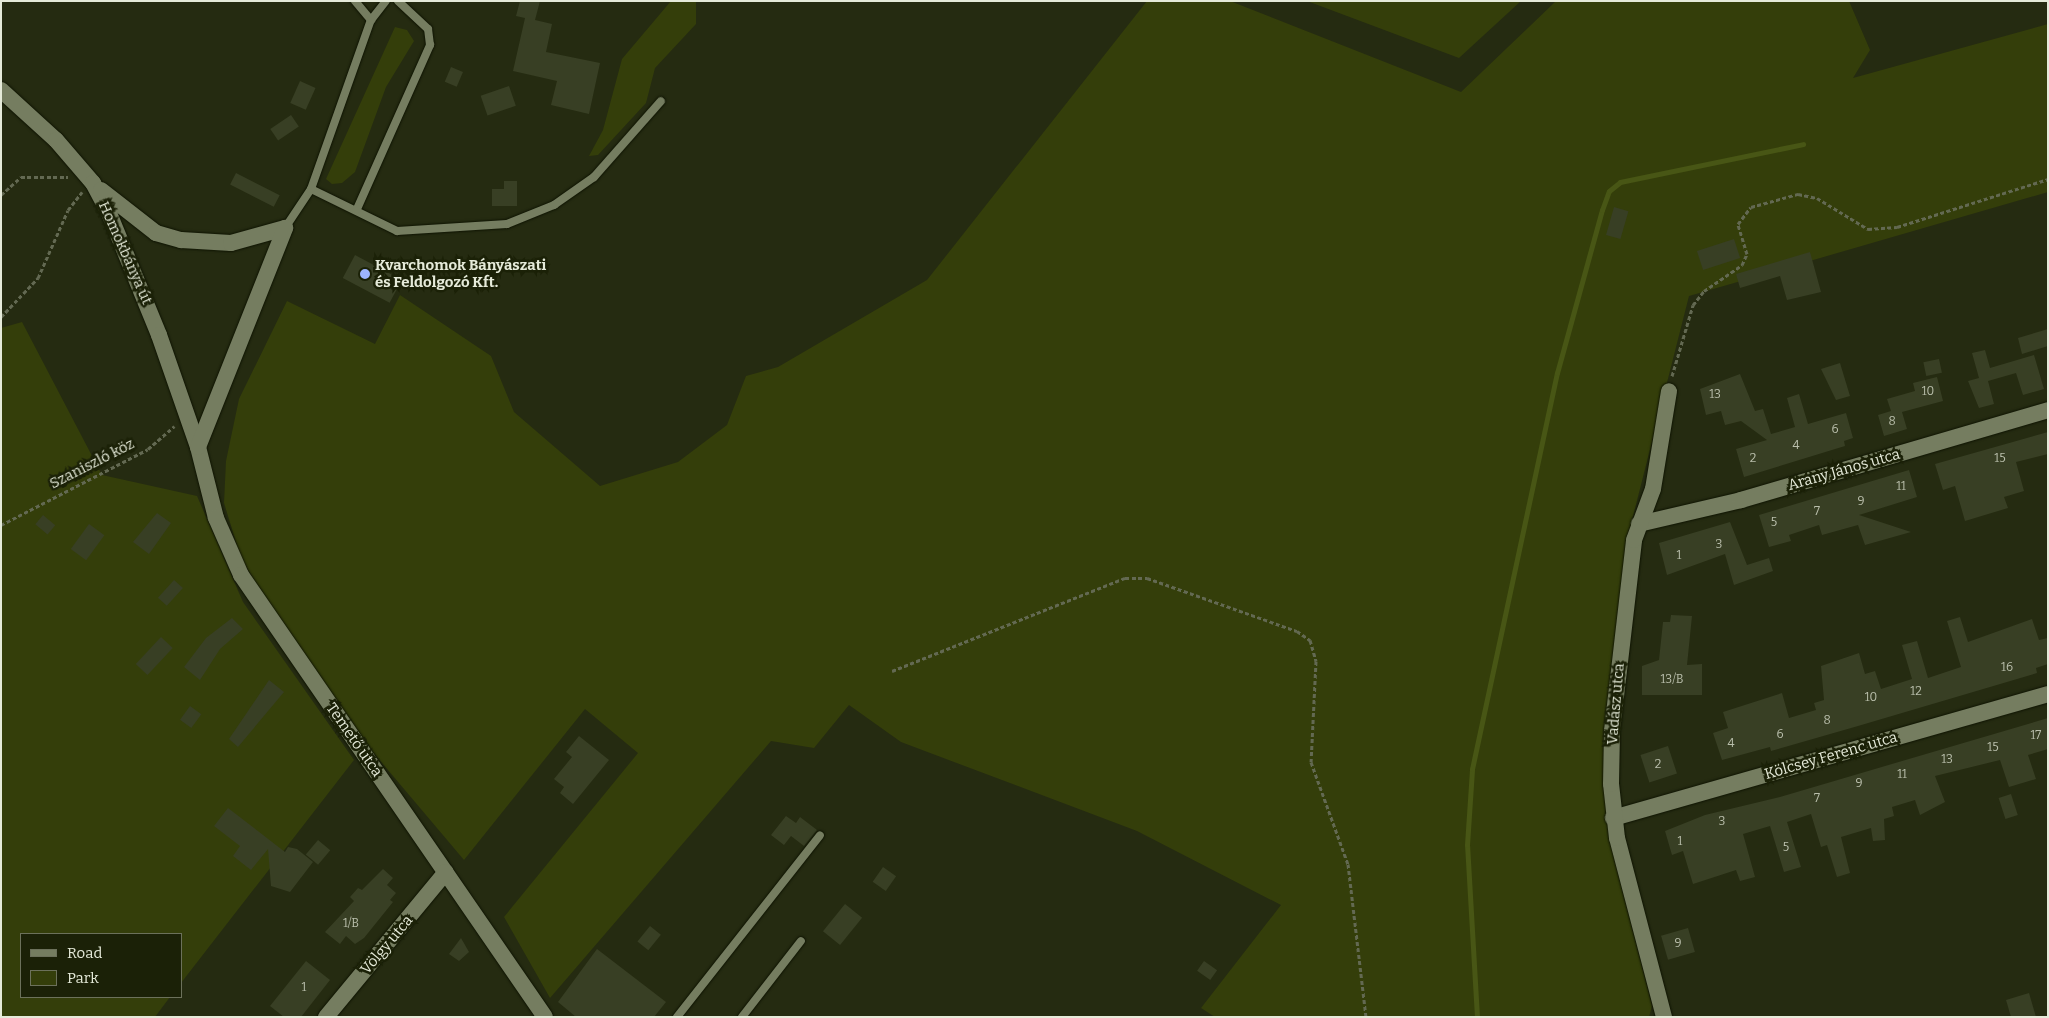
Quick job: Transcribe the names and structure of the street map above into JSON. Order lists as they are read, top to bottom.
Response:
{
  "streets": {
    "street": [
      "Homokbánya út",
      "Arany János utca",
      "Vadász utca",
      "Temető utca",
      "Kölcsey Ferenc utca",
      "Völgy utca"
    ],
    "path": ["Szaniszló köz"]
  },
  "crossings": [
    ["Homokbánya út", "Szaniszló köz"],
    ["Homokbánya út", "Temető utca"],
    ["Arany János utca", "Vadász utca"],
    ["Vadász utca", "Kölcsey Ferenc utca"],
    ["Temető utca", "Völgy utca"]
  ],
  "places": ["Kvarchomok Bányászati és Feldolgozó Kft."],
  "house_numbers": [
    "10",
    "13",
    "8",
    "6",
    "4",
    "2",
    "15",
    "11",
    "9",
    "7",
    "5",
    "3",
    "1",
    "16",
    "13/B",
    "12",
    "10",
    "8",
    "6",
    "17",
    "4",
    "15",
    "13",
    "2",
    "11",
    "9",
    "7",
    "3",
    "1",
    "5",
    "1/B",
    "9",
    "1"
  ],
  "legend": ["Road", "Park"]
}
